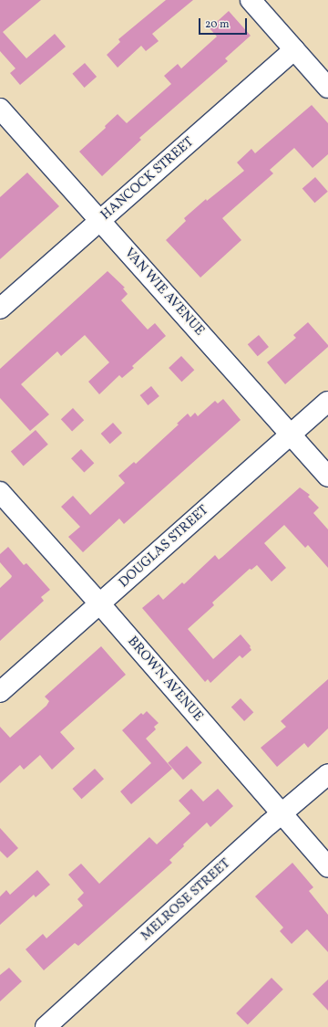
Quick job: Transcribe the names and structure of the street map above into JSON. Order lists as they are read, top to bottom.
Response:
{
  "streets": {
    "street": [
      "HANCOCK STREET",
      "VAN WIE AVENUE",
      "DOUGLAS STREET",
      "BROWN AVENUE",
      "MELROSE STREET"
    ]
  },
  "crossings": [
    ["HANCOCK STREET", "VAN WIE AVENUE"],
    ["VAN WIE AVENUE", "DOUGLAS STREET"],
    ["DOUGLAS STREET", "BROWN AVENUE"],
    ["BROWN AVENUE", "MELROSE STREET"]
  ],
  "scale_bar": "20 m"
}
